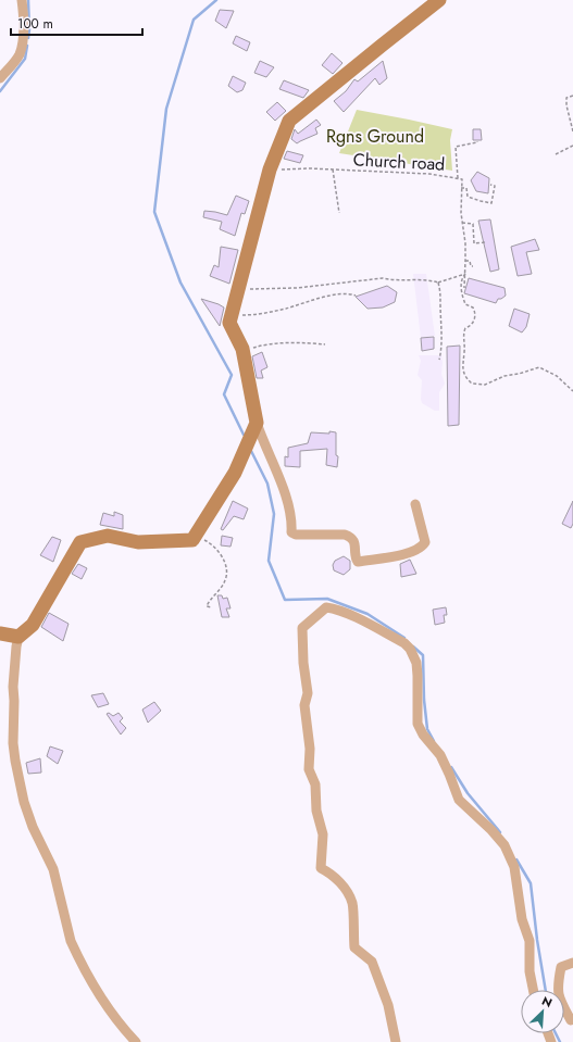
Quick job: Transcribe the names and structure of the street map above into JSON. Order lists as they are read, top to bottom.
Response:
{
  "streets": {
    "path": ["Church road"]
  },
  "parks": ["Rgns Ground"],
  "scale_bar": "100 m",
  "north": "top right"
}
